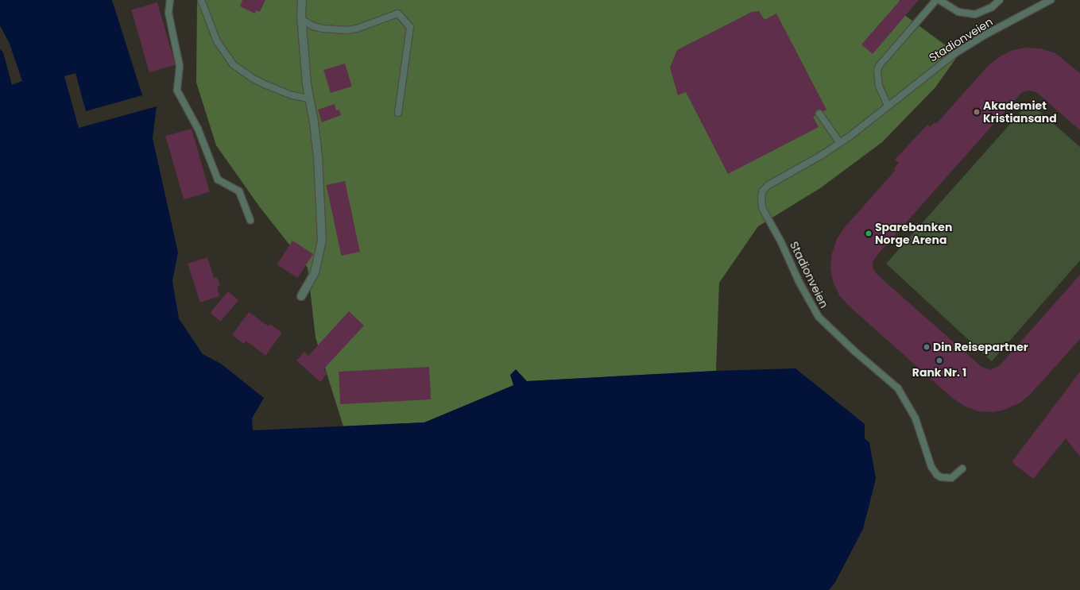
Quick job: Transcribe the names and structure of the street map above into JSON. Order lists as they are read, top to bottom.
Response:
{
  "streets": {
    "lane": ["Stadionveien"]
  },
  "places": [
    "Akademiet Kristiansand",
    "Sparebanken Norge Arena",
    "Din Reisepartner",
    "Rank Nr. 1"
  ]
}
